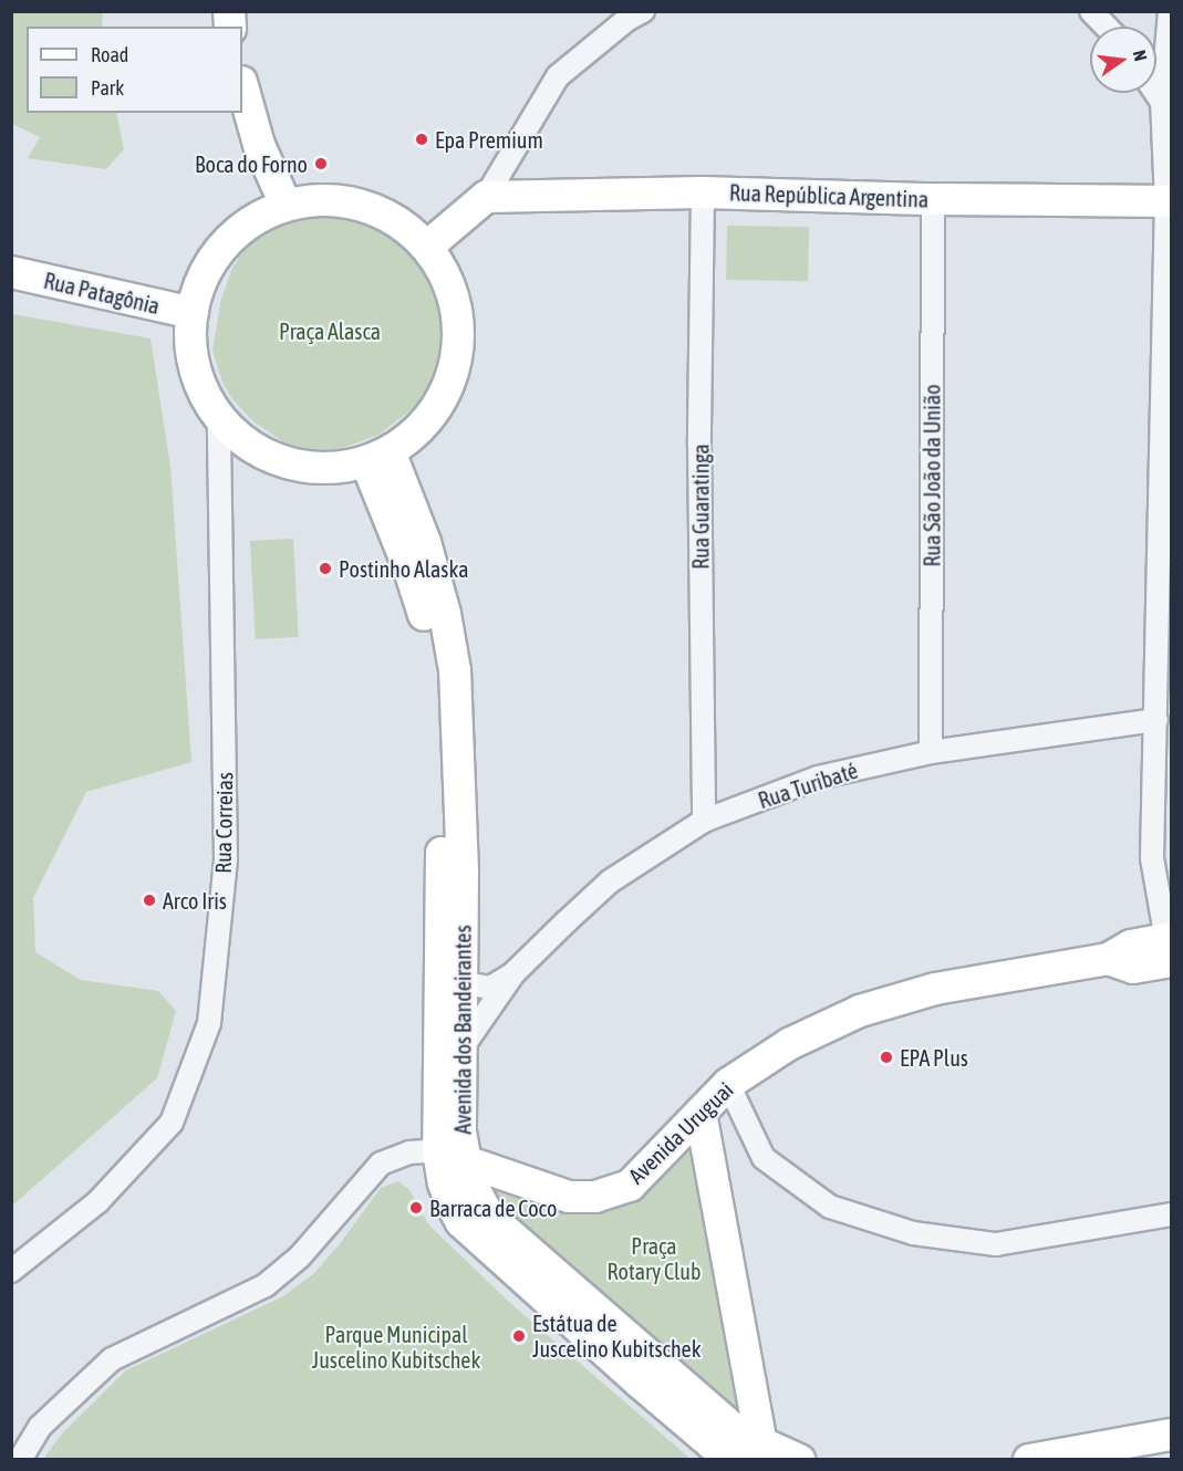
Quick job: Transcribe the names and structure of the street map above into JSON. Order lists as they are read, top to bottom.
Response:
{
  "streets": {
    "street": [
      "Rua República Argentina",
      "Rua Patagônia",
      "Rua São João da União",
      "Rua Guaratinga",
      "Rua Turibaté",
      "Rua Correias",
      "Avenida dos Bandeirantes",
      "Avenida Uruguai"
    ]
  },
  "crossings": [
    ["Rua República Argentina", "Rua São João da União"],
    ["Rua República Argentina", "Rua Guaratinga"],
    ["Rua São João da União", "Rua Turibaté"],
    ["Rua Guaratinga", "Rua Turibaté"],
    ["Rua Turibaté", "Avenida dos Bandeirantes"],
    ["Avenida dos Bandeirantes", "Avenida Uruguai"]
  ],
  "parks": ["Praça Alasca", "Praça Rotary Club", "Parque Municipal Juscelino Kubitschek"],
  "places": [
    "Epa Premium",
    "Boca do Forno",
    "Postinho Alaska",
    "Arco Iris",
    "EPA Plus",
    "Barraca de Coco",
    "Estátua de Juscelino Kubitschek"
  ],
  "legend": ["Road", "Park"],
  "north": "right"
}
